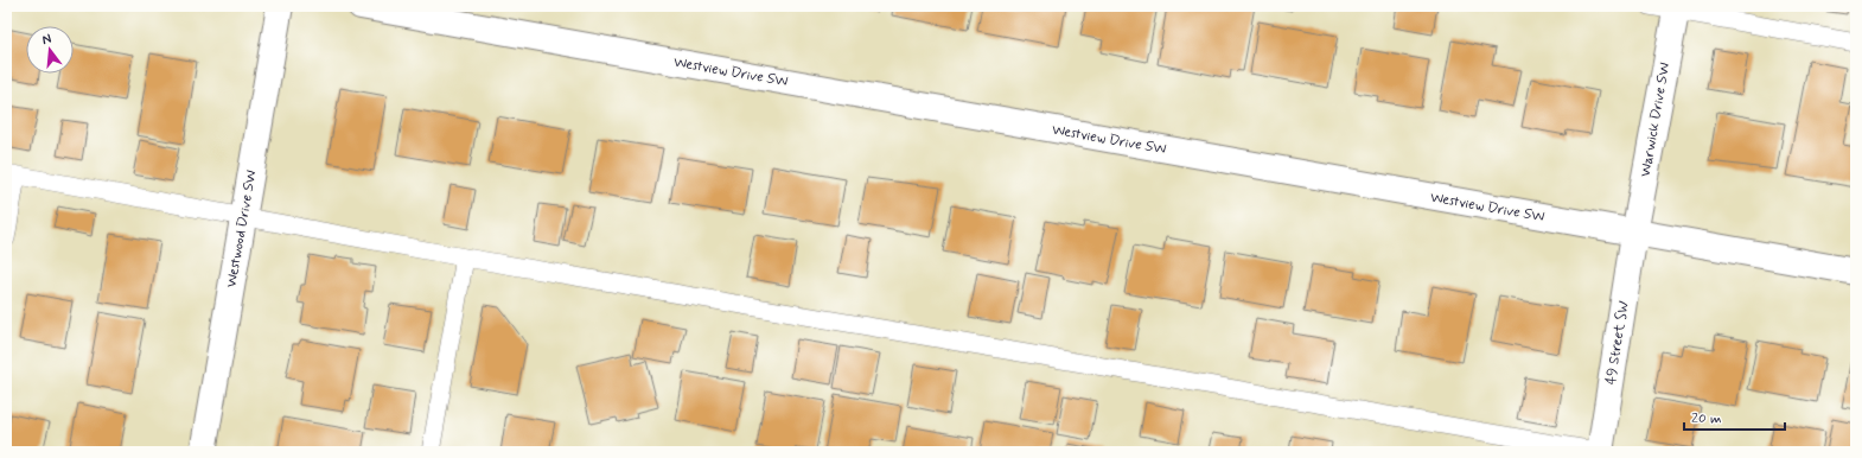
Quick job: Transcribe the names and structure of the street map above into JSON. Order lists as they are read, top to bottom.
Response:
{
  "streets": {
    "street": [
      "Westview Drive SW",
      "Warwick Drive SW",
      "Westwood Drive SW",
      "49 Street SW"
    ]
  },
  "crossings": [
    ["Westview Drive SW", "Warwick Drive SW"],
    ["Westview Drive SW", "49 Street SW"],
    ["Warwick Drive SW", "49 Street SW"]
  ],
  "scale_bar": "20 m",
  "north": "top"
}
